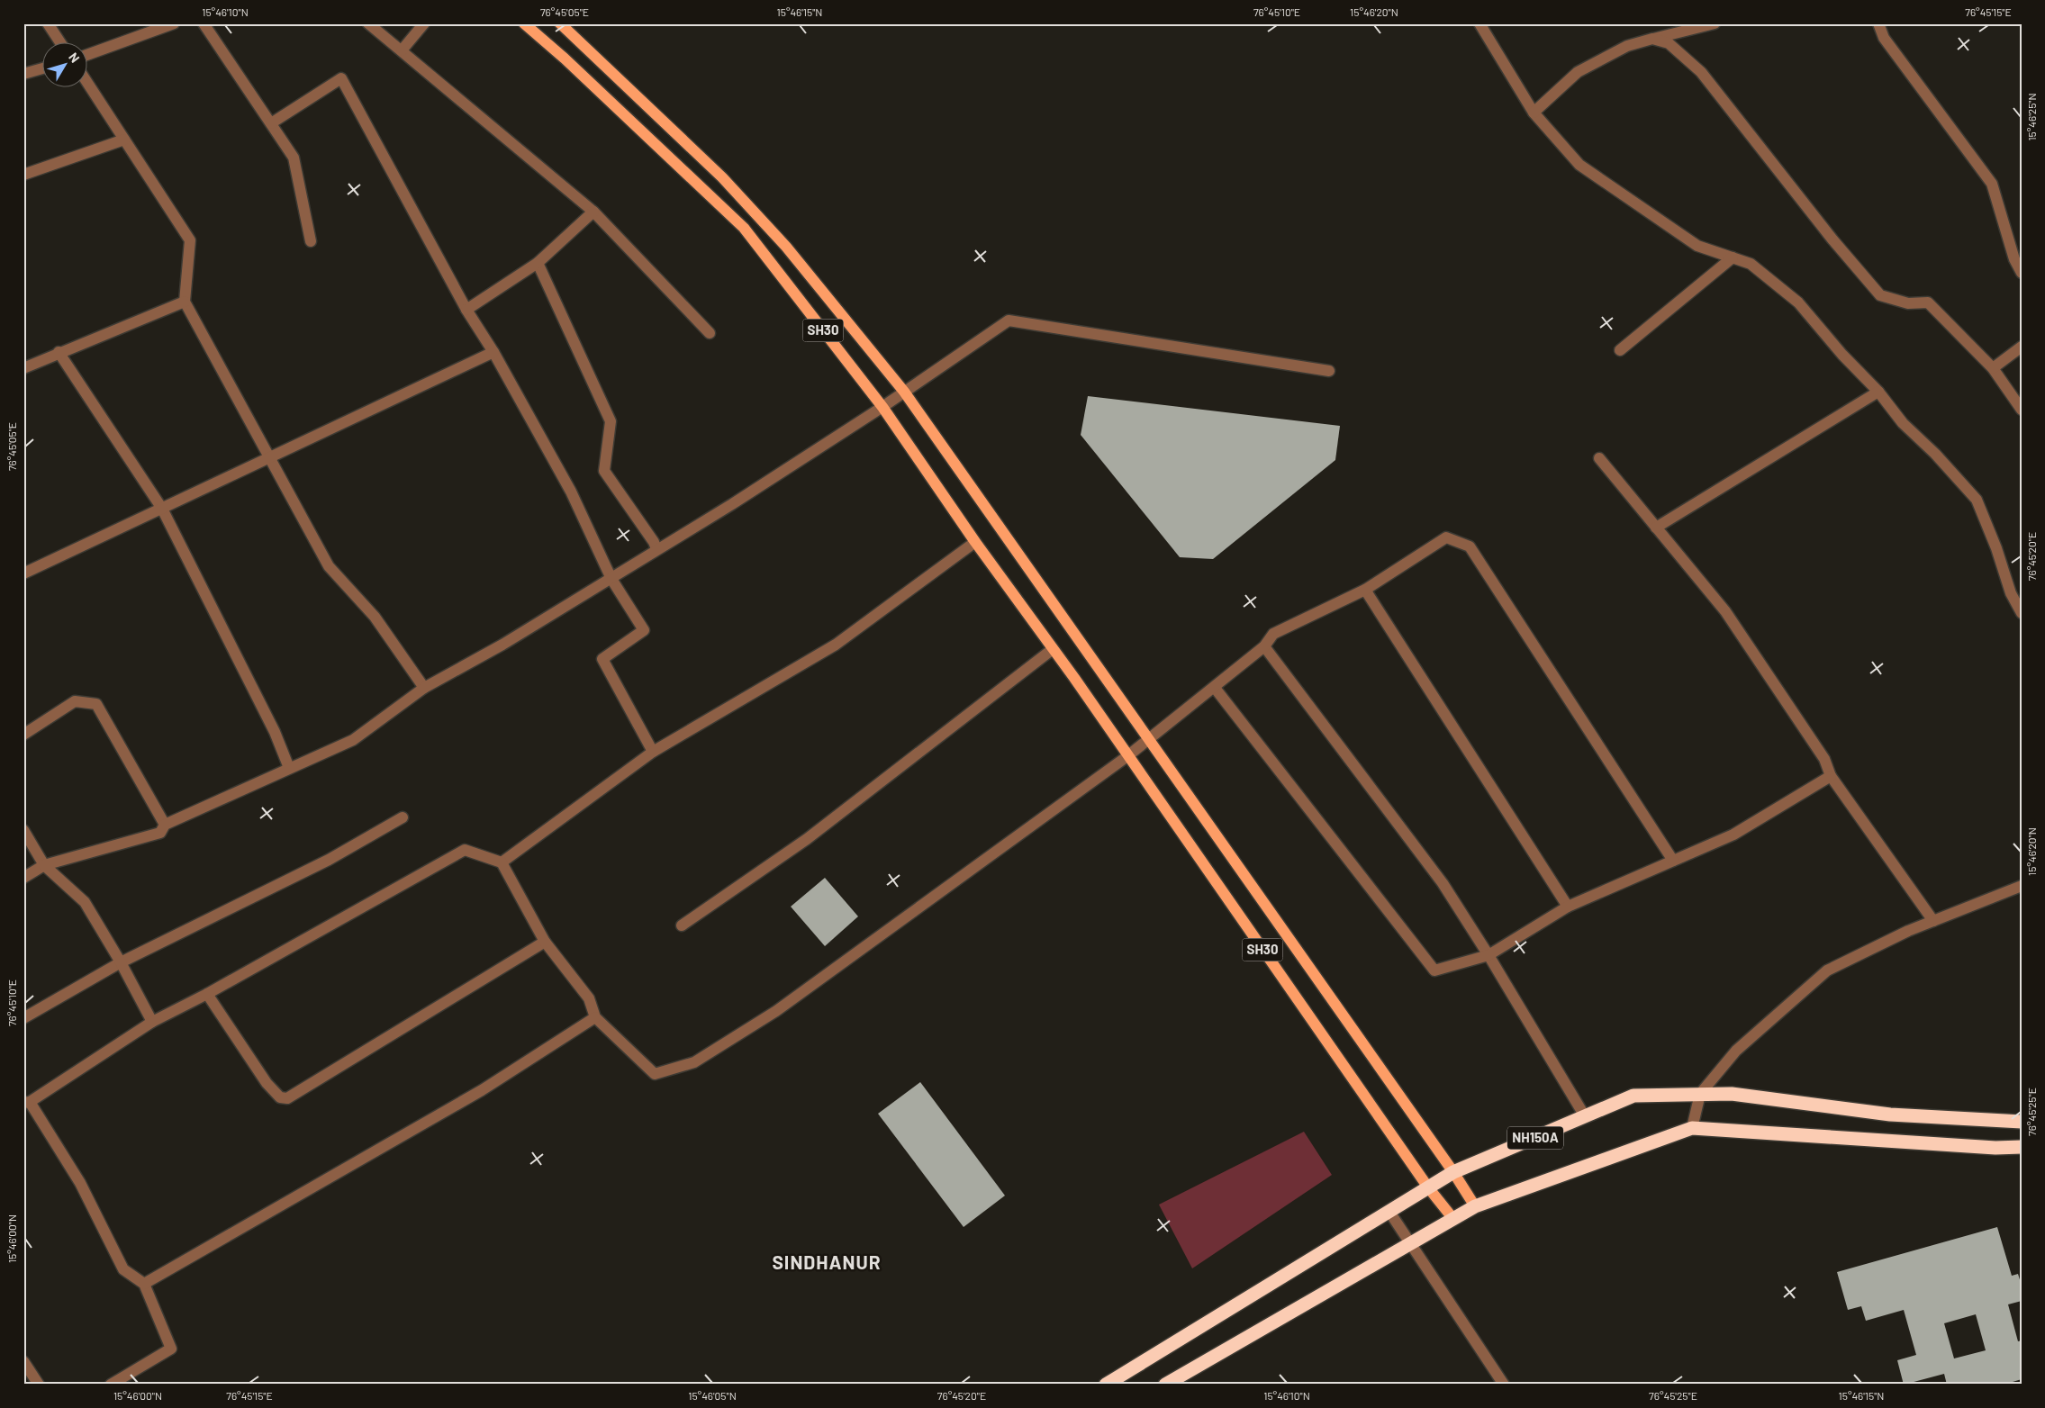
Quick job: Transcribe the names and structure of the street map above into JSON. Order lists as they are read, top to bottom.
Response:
{
  "streets": {
    "highway": ["NH150A"],
    "main road": ["SH30"]
  },
  "crossings": [
    ["SH30", "NH150A"]
  ],
  "districts": ["SINDHANUR"],
  "north": "top right",
  "coordinates": [
    "15°46'10\"N",
    "76°45'05\"E",
    "15°46'15\"N",
    "76°45'10\"E",
    "15°46'20\"N",
    "76°45'15\"E",
    "15°46'25\"N",
    "76°45'20\"E",
    "76°45'25\"E",
    "15°46'00\"N",
    "15°46'05\"N"
  ]
}
